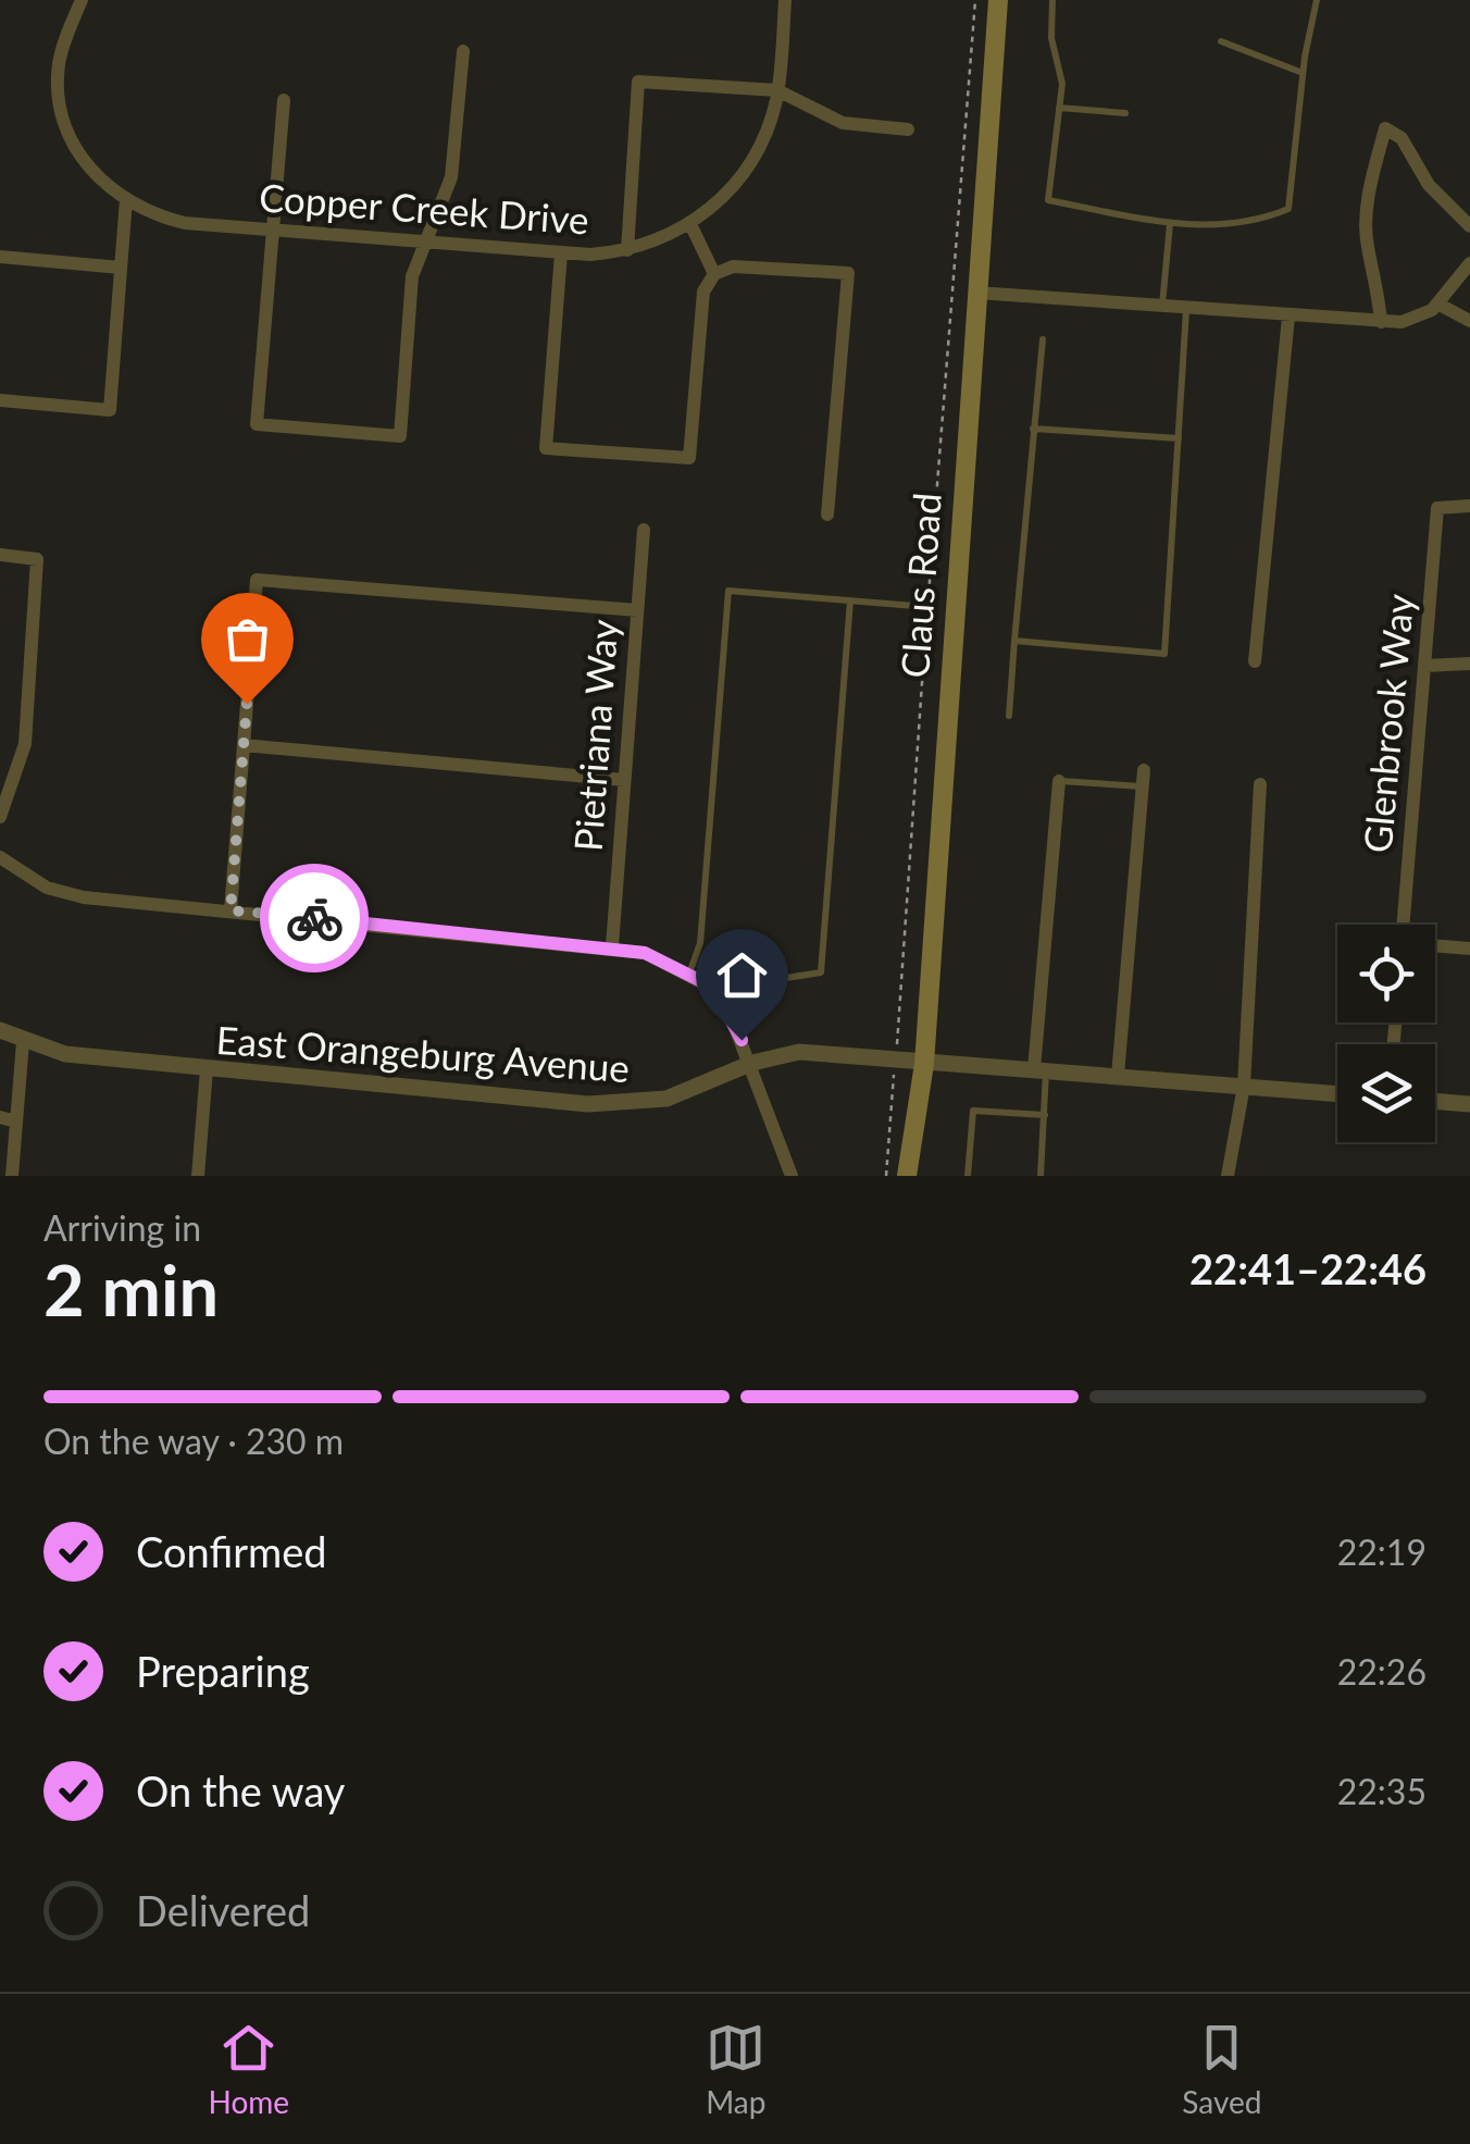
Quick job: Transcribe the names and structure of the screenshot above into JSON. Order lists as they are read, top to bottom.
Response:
{
  "streets": {
    "main road": ["Claus Road"],
    "street": [
      "Copper Creek Drive",
      "Glenbrook Way",
      "Pietriana Way",
      "East Orangeburg Avenue"
    ]
  },
  "crossings": [
    ["Claus Road", "East Orangeburg Avenue"]
  ],
  "page": {
    "heading": ["2 min", "Arriving in", "22:41–22:46"],
    "bar": "On the way · 230 m",
    "list": [
      ["Confirmed", "22:19"],
      ["Preparing", "22:26"],
      ["On the way", "22:35"],
      "Delivered"
    ],
    "tabs": ["Home", "Map", "Saved"]
  }
}
